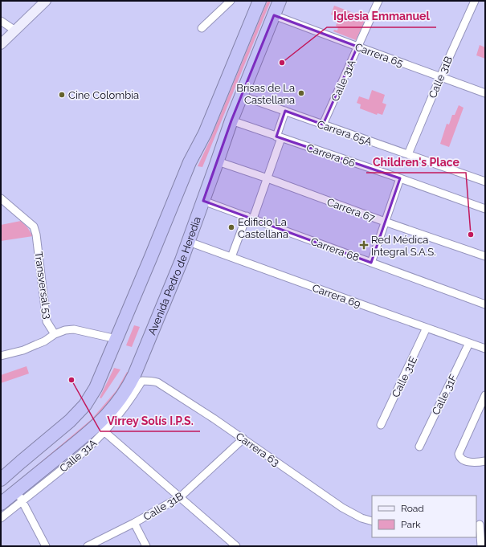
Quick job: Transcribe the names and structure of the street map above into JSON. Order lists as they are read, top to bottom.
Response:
{
  "streets": {
    "highway": ["Avenida Pedro de Heredia"],
    "street": [
      "Carrera 65",
      "Calle 31B",
      "Calle 31A",
      "Carrera 65A",
      "Carrera 66",
      "Carrera 67",
      "Carrera 68",
      "Transversal 53",
      "Carrera 69",
      "Calle 31E",
      "Calle 31F",
      "Carrera 63"
    ]
  },
  "crossings": [
    ["Carrera 65", "Calle 31B"],
    ["Carrera 65", "Calle 31A"],
    ["Carrera 65", "Avenida Pedro de Heredia"],
    ["Calle 31B", "Carrera 65A"],
    ["Calle 31B", "Carrera 63"],
    ["Calle 31A", "Carrera 65A"],
    ["Carrera 65A", "Avenida Pedro de Heredia"],
    ["Carrera 66", "Avenida Pedro de Heredia"],
    ["Carrera 67", "Avenida Pedro de Heredia"],
    ["Carrera 68", "Avenida Pedro de Heredia"],
    ["Avenida Pedro de Heredia", "Carrera 69"],
    ["Avenida Pedro de Heredia", "Carrera 63"],
    ["Carrera 69", "Calle 31E"],
    ["Carrera 69", "Calle 31F"]
  ],
  "places": {
    "other": [
      "Iglesia Emmanuel",
      "Brisas de La Castellana",
      "Cine Colombia",
      "Edificio La Castellana",
      "Children's Place",
      "Virrey Solís I.P.S."
    ],
    "health": ["Red Médica Integral S.A.S."]
  },
  "legend": ["Road", "Park"]
}
